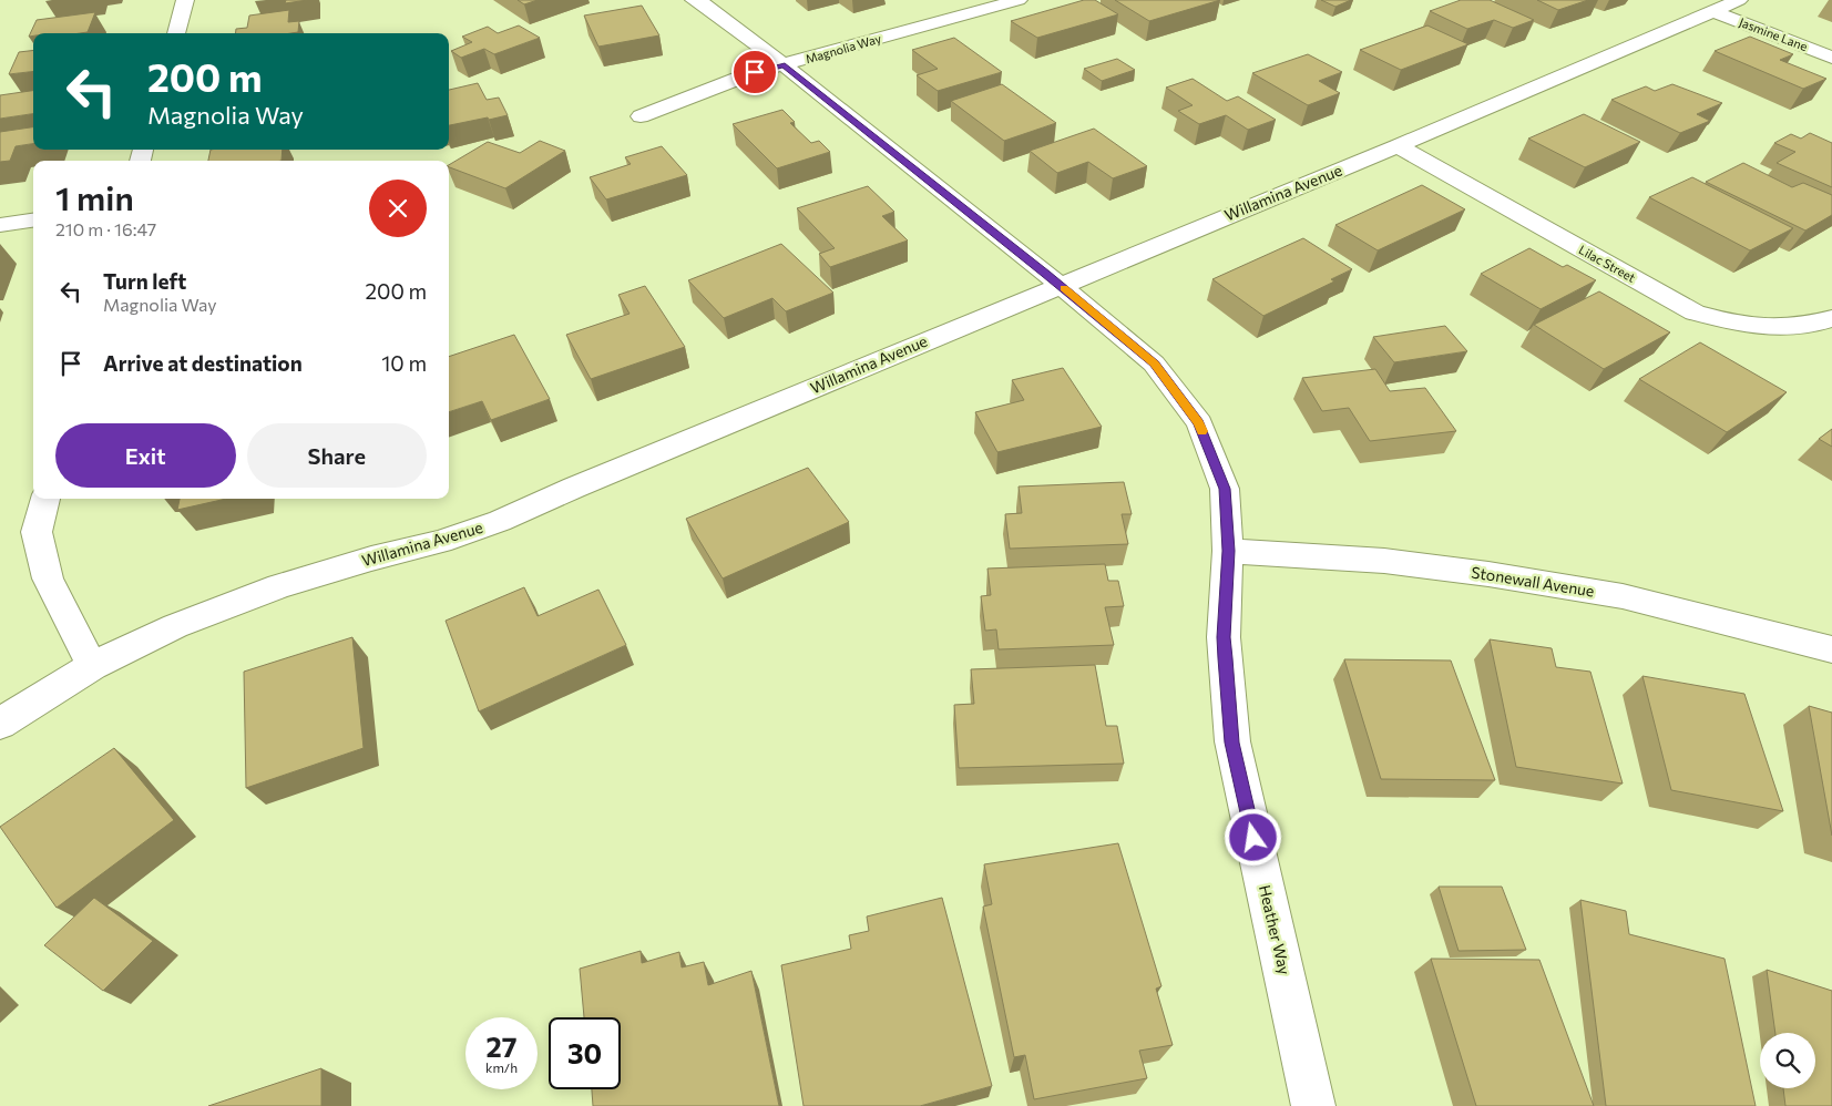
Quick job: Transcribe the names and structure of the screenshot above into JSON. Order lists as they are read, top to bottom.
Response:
{
  "streets": {
    "street": [
      "Jasmine Lane",
      "Magnolia Way",
      "Willamina Avenue",
      "Lilac Street",
      "Stonewall Avenue",
      "Heather Way"
    ]
  },
  "crossings": [
    ["Jasmine Lane", "Willamina Avenue"],
    ["Magnolia Way", "Heather Way"],
    ["Willamina Avenue", "Lilac Street"],
    ["Willamina Avenue", "Heather Way"],
    ["Stonewall Avenue", "Heather Way"]
  ],
  "page": {
    "turn": ["200 m", "Magnolia Way"],
    "heading": ["1 min", "210 m · 16:47"],
    "list": [
      {
        "name": "Turn left",
        "note": "Magnolia Way",
        "value": "200 m"
      },
      {
        "name": "Arrive at destination",
        "value": "10 m"
      }
    ],
    "buttons": ["Exit", "Share"],
    "speed": "27 km/h",
    "limit": "30"
  }
}
